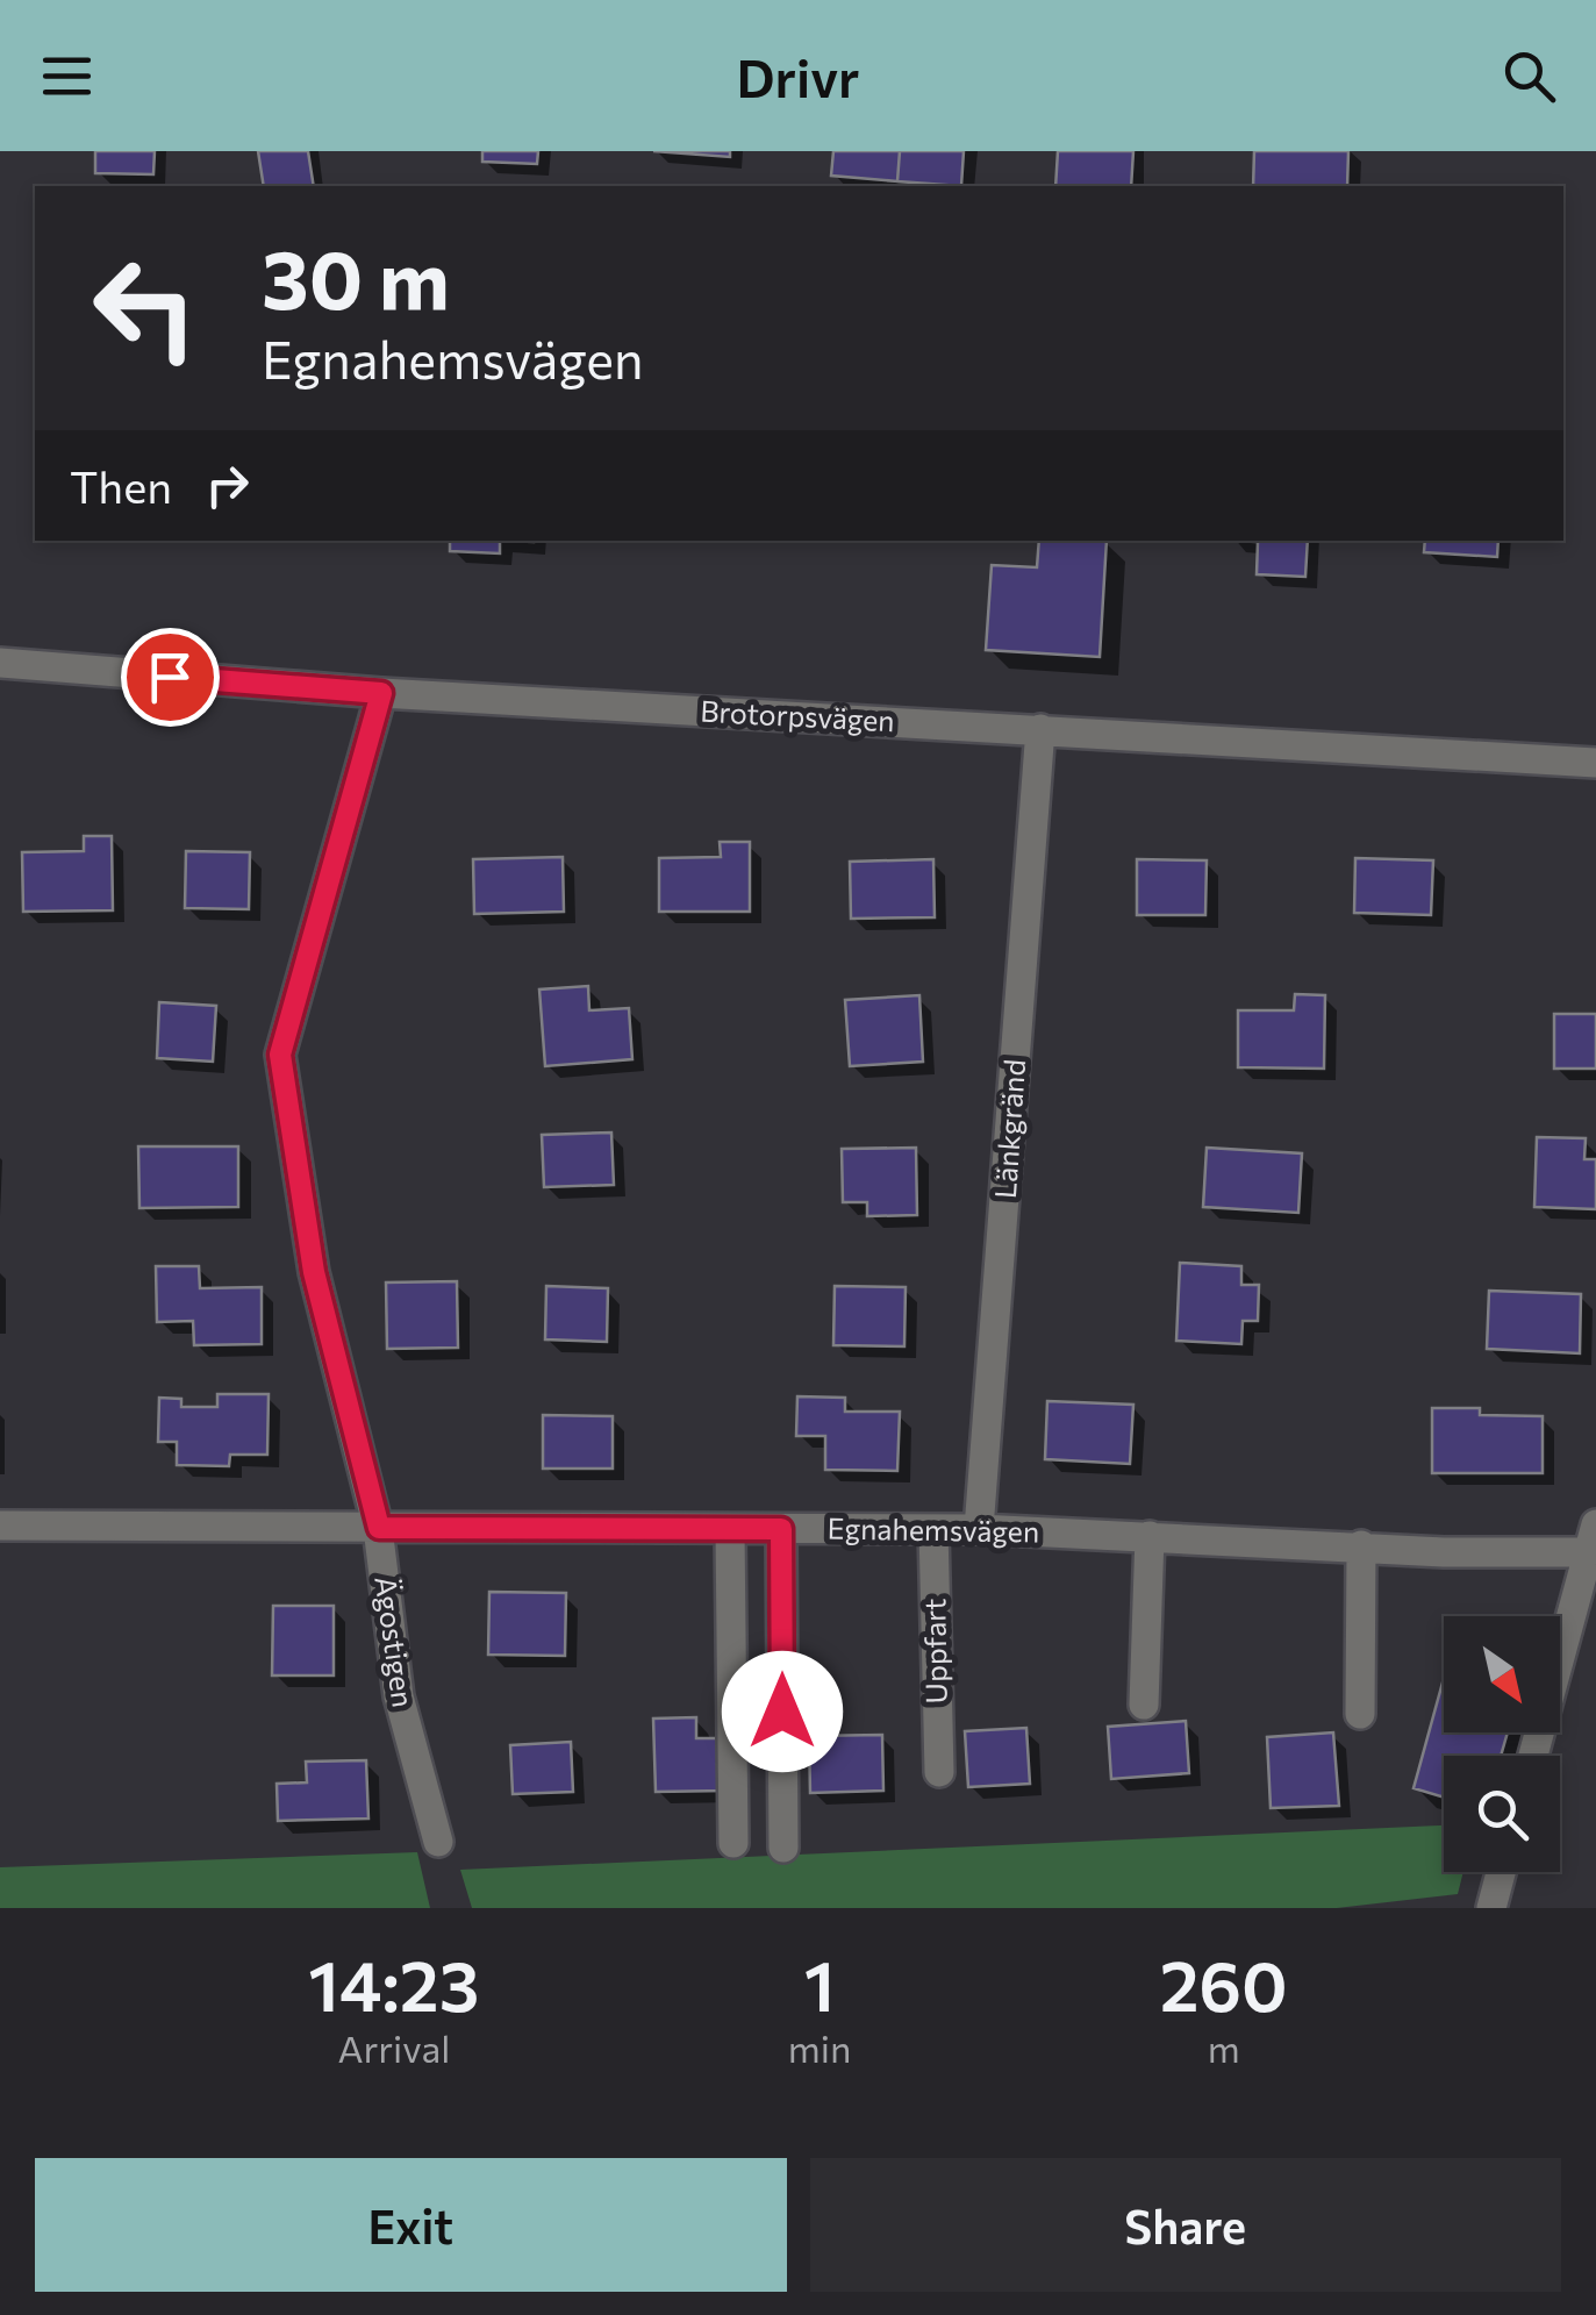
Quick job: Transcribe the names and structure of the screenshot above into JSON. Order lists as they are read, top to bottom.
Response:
{
  "streets": {
    "street": [
      "Brotorpsvägen",
      "Länkgränd",
      "Egnahemsvägen",
      "Ägostigen",
      "Uppfart"
    ]
  },
  "crossings": [
    ["Brotorpsvägen", "Länkgränd"],
    ["Brotorpsvägen", "Ägostigen"],
    ["Länkgränd", "Egnahemsvägen"],
    ["Egnahemsvägen", "Ägostigen"],
    ["Egnahemsvägen", "Uppfart"]
  ],
  "north": "bottom right",
  "page": {
    "header": "Drivr",
    "turn": ["30 m", "Egnahemsvägen"],
    "then": "Then",
    "eta": [
      "14:23",
      "Arrival",
      "1",
      "min",
      "260",
      "m"
    ],
    "buttons": ["Exit", "Share"]
  }
}
